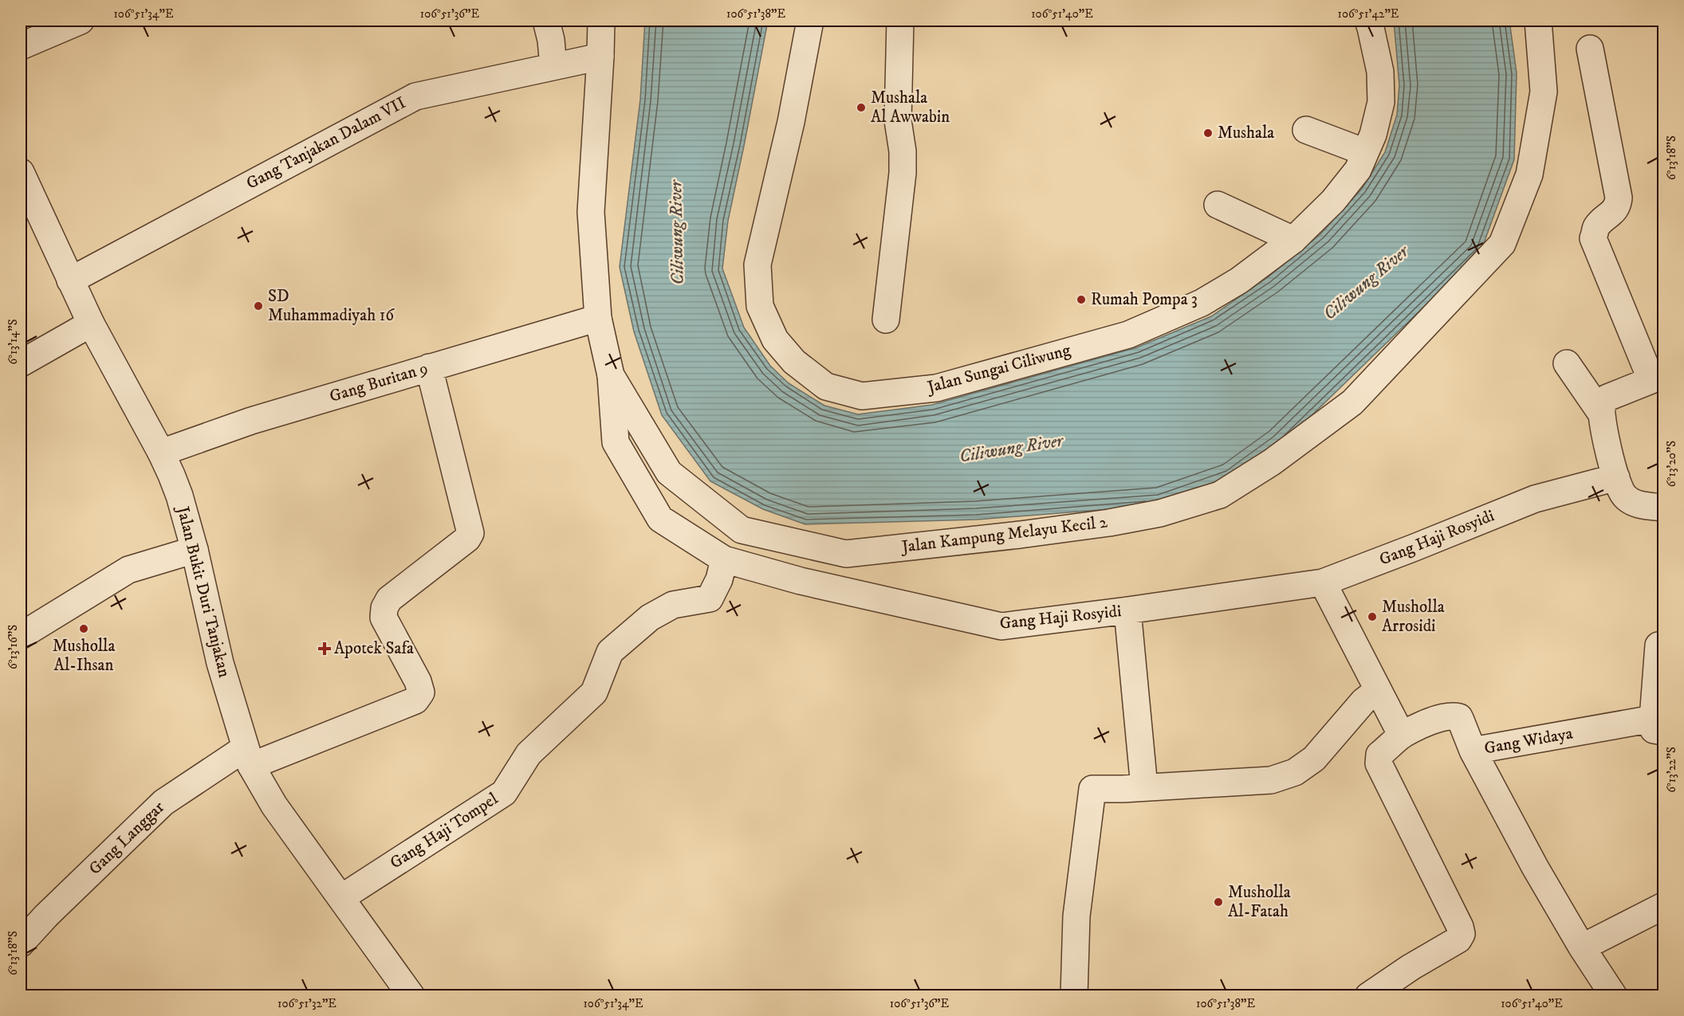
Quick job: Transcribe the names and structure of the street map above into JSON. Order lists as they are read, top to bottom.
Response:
{
  "streets": {
    "street": [
      "Gang Tanjakan Dalam VII",
      "Jalan Sungai Ciliwung",
      "Gang Buritan 9",
      "Jalan Kampung Melayu Kecil 2",
      "Gang Haji Rosyidi",
      "Jalan Bukit Duri Tanjakan",
      "Gang Widaya",
      "Gang Haji Tompel",
      "Gang Langgar"
    ]
  },
  "crossings": [
    ["Gang Tanjakan Dalam VII", "Jalan Kampung Melayu Kecil 2"],
    ["Gang Tanjakan Dalam VII", "Jalan Bukit Duri Tanjakan"],
    ["Gang Buritan 9", "Jalan Kampung Melayu Kecil 2"],
    ["Gang Buritan 9", "Jalan Bukit Duri Tanjakan"],
    ["Gang Buritan 9", "Gang Langgar"],
    ["Jalan Kampung Melayu Kecil 2", "Gang Haji Rosyidi"],
    ["Gang Haji Rosyidi", "Gang Haji Tompel"],
    ["Jalan Bukit Duri Tanjakan", "Gang Haji Tompel"],
    ["Jalan Bukit Duri Tanjakan", "Gang Langgar"]
  ],
  "water": ["Ciliwung River"],
  "places": {
    "other": [
      "Mushala Al Awwabin",
      "Mushala",
      "Rumah Pompa 3",
      "SD Muhammadiyah 16",
      "Musholla Arrosidi",
      "Musholla Al-Ihsan",
      "Musholla Al-Fatah"
    ],
    "health": ["Apotek Safa"]
  },
  "coordinates": [
    "106°51'34\"E",
    "106°51'36\"E",
    "106°51'38\"E",
    "106°51'40\"E",
    "106°51'42\"E",
    "6°13'18\"S",
    "6°13'14\"S",
    "6°13'20\"S",
    "6°13'16\"S",
    "6°13'22\"S",
    "106°51'32\"E"
  ]
}
